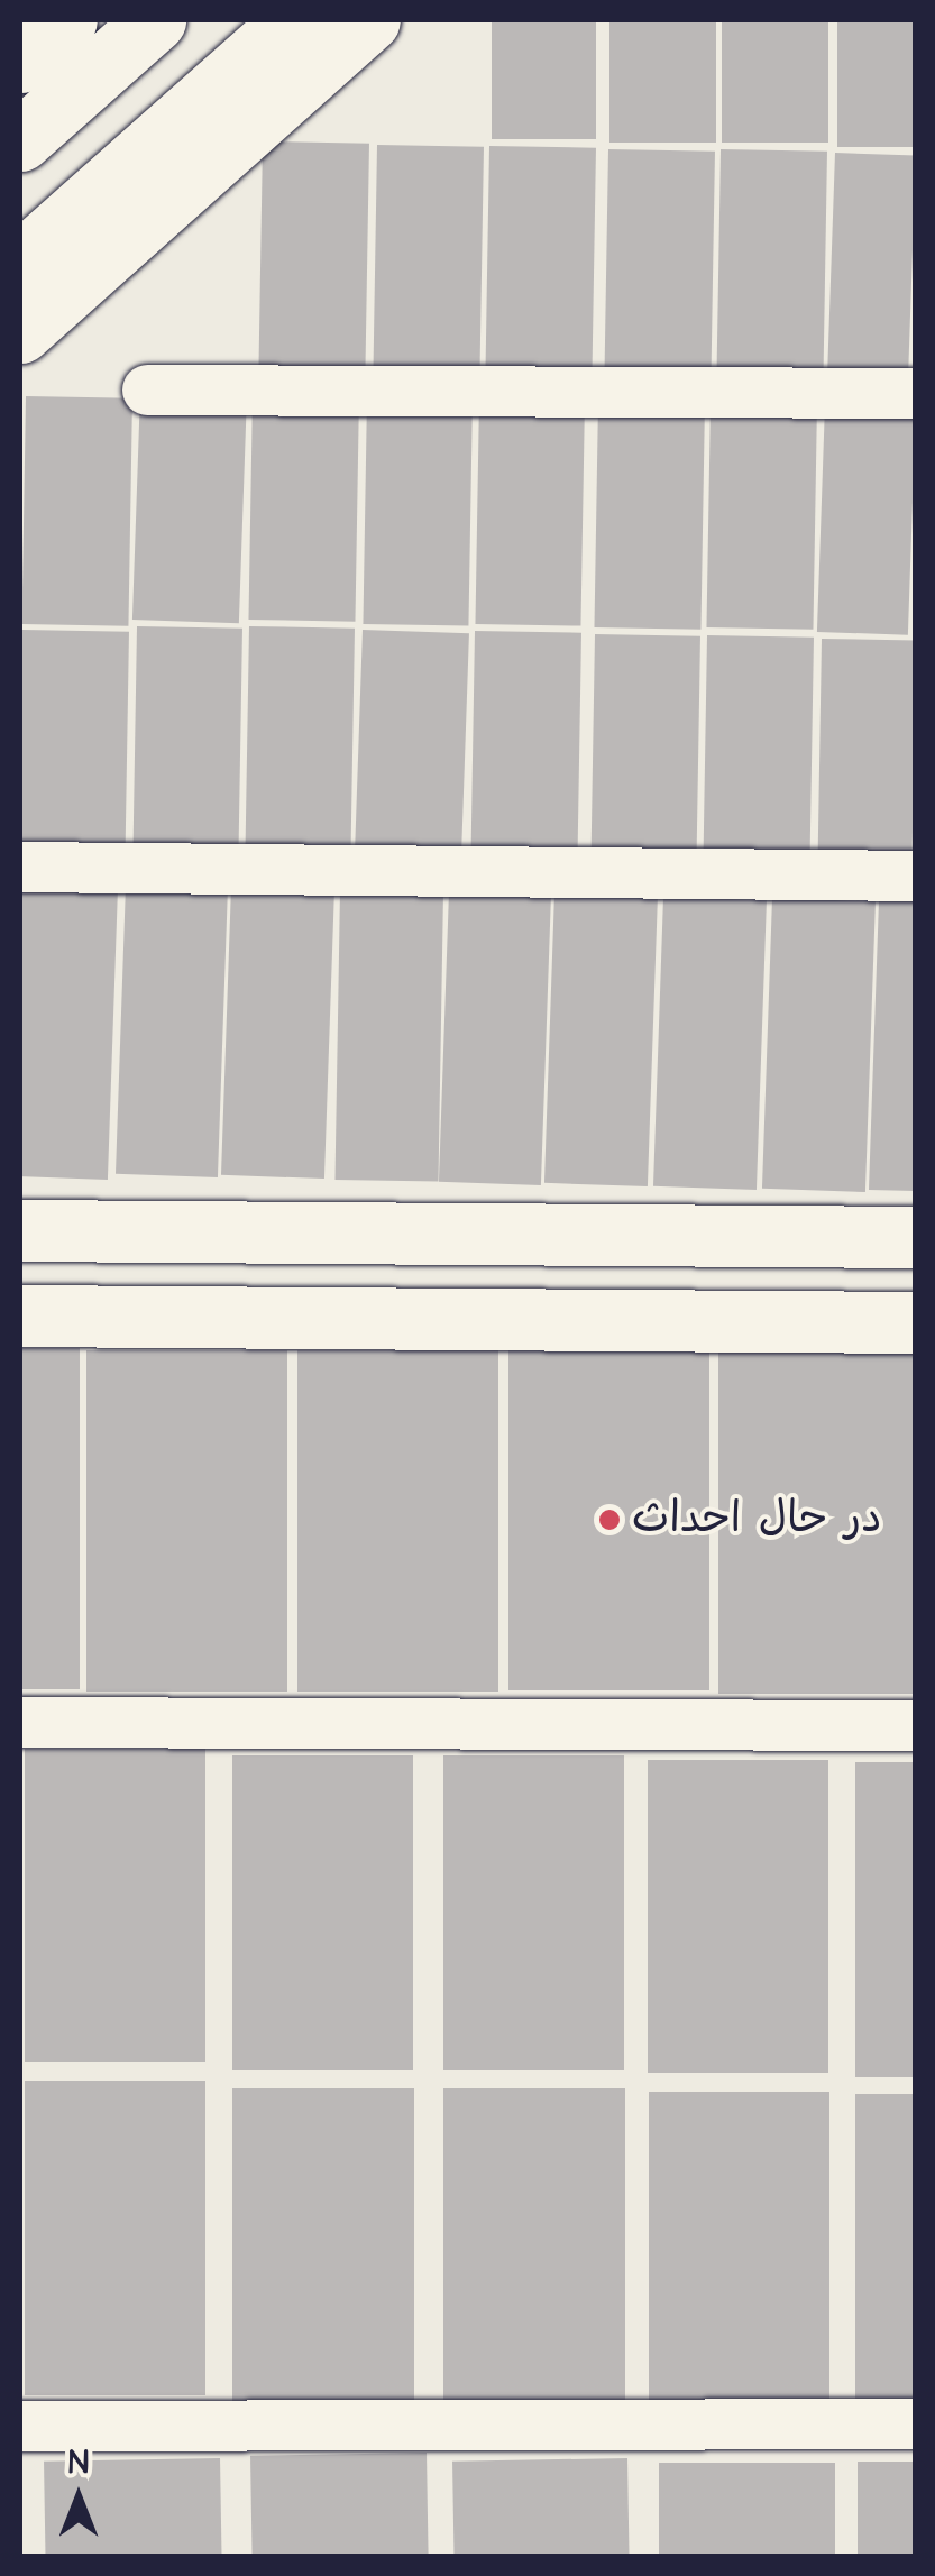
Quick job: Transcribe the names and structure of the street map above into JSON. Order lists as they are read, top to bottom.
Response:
{
  "places": ["در حال احداث"],
  "north": "top"
}
